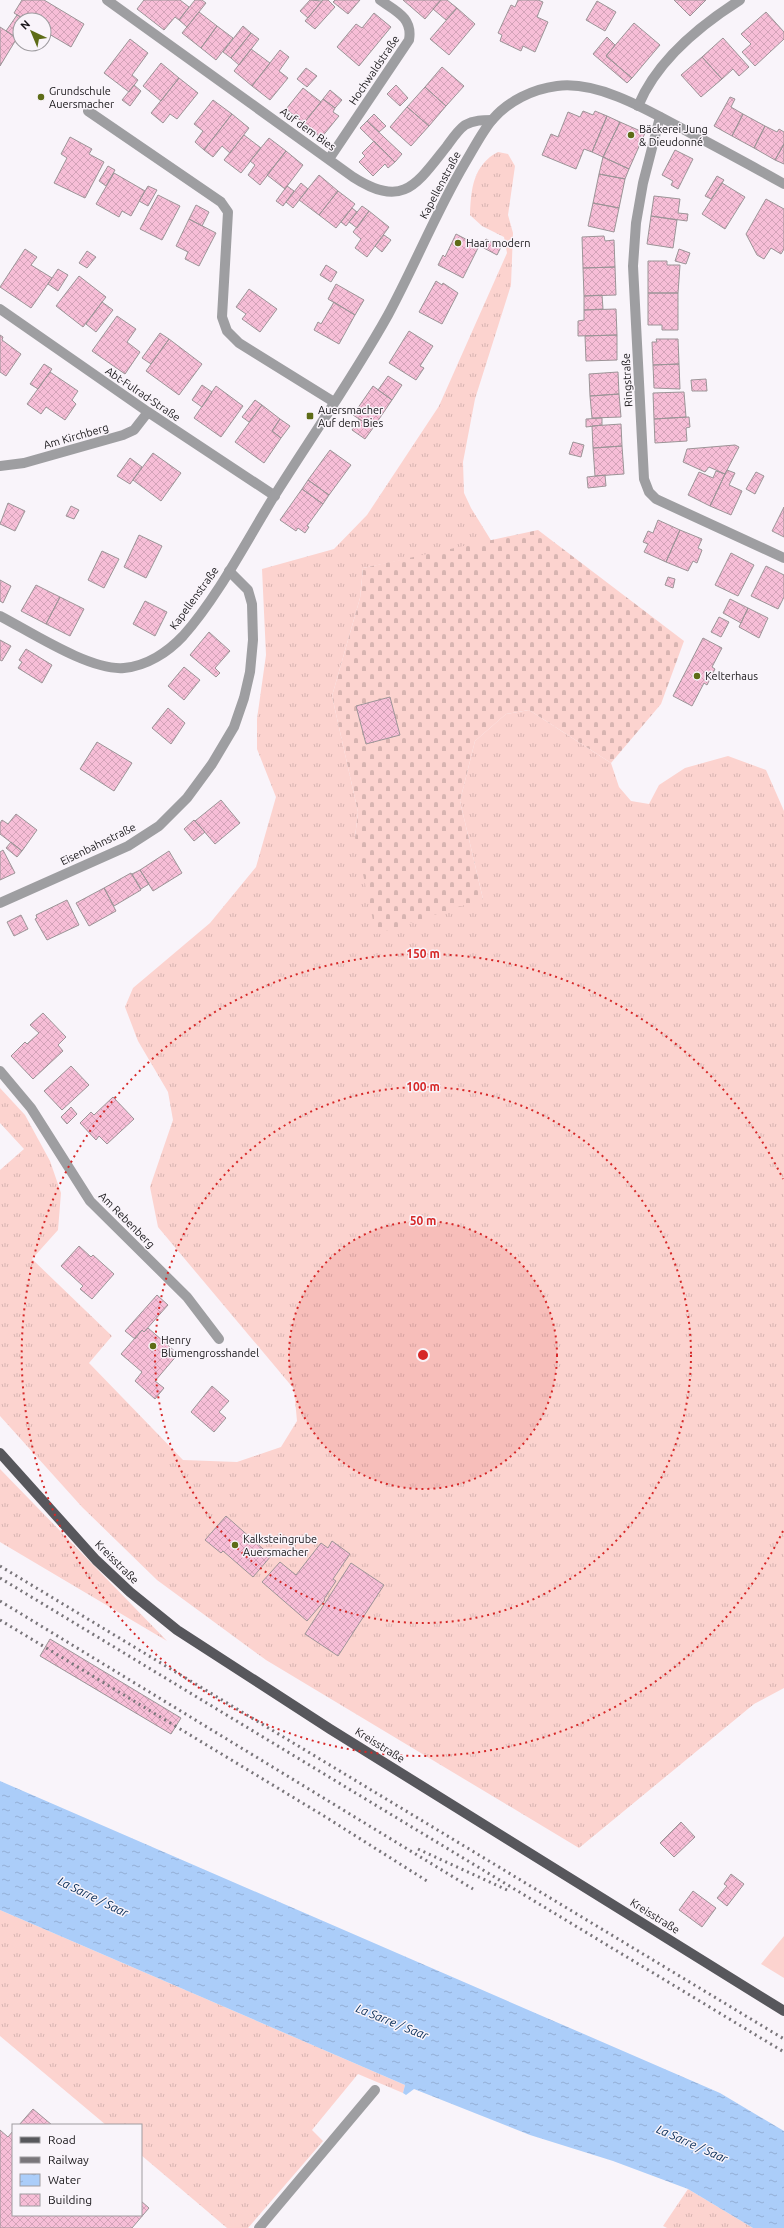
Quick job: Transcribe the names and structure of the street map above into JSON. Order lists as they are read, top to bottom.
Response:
{
  "streets": {
    "main road": ["Kreisstraße"],
    "street": [
      "Hochwaldstraße",
      "Auf dem Bies",
      "Kapellenstraße",
      "Ringstraße",
      "Abt-Fulrad-Straße",
      "Am Kirchberg",
      "Eisenbahnstraße",
      "Am Rebenberg"
    ]
  },
  "crossings": [
    ["Hochwaldstraße", "Auf dem Bies"],
    ["Auf dem Bies", "Kapellenstraße"],
    ["Kapellenstraße", "Ringstraße"],
    ["Kapellenstraße", "Abt-Fulrad-Straße"],
    ["Kapellenstraße", "Eisenbahnstraße"],
    ["Abt-Fulrad-Straße", "Am Kirchberg"]
  ],
  "water": ["La Sarre / Saar"],
  "places": {
    "other": [
      "Grundschule Auersmacher",
      "Bäckerei Jung & Dieudonné",
      "Haar modern",
      "Kelterhaus",
      "Henry Blumengrosshandel",
      "Kalksteingrube Auersmacher"
    ],
    "transit": ["Auersmacher Auf dem Bies"]
  },
  "legend": [
    "Road",
    "Railway",
    "Water",
    "Building"
  ],
  "north": "top left",
  "rings": ["150 m", "100 m", "50 m"]
}
